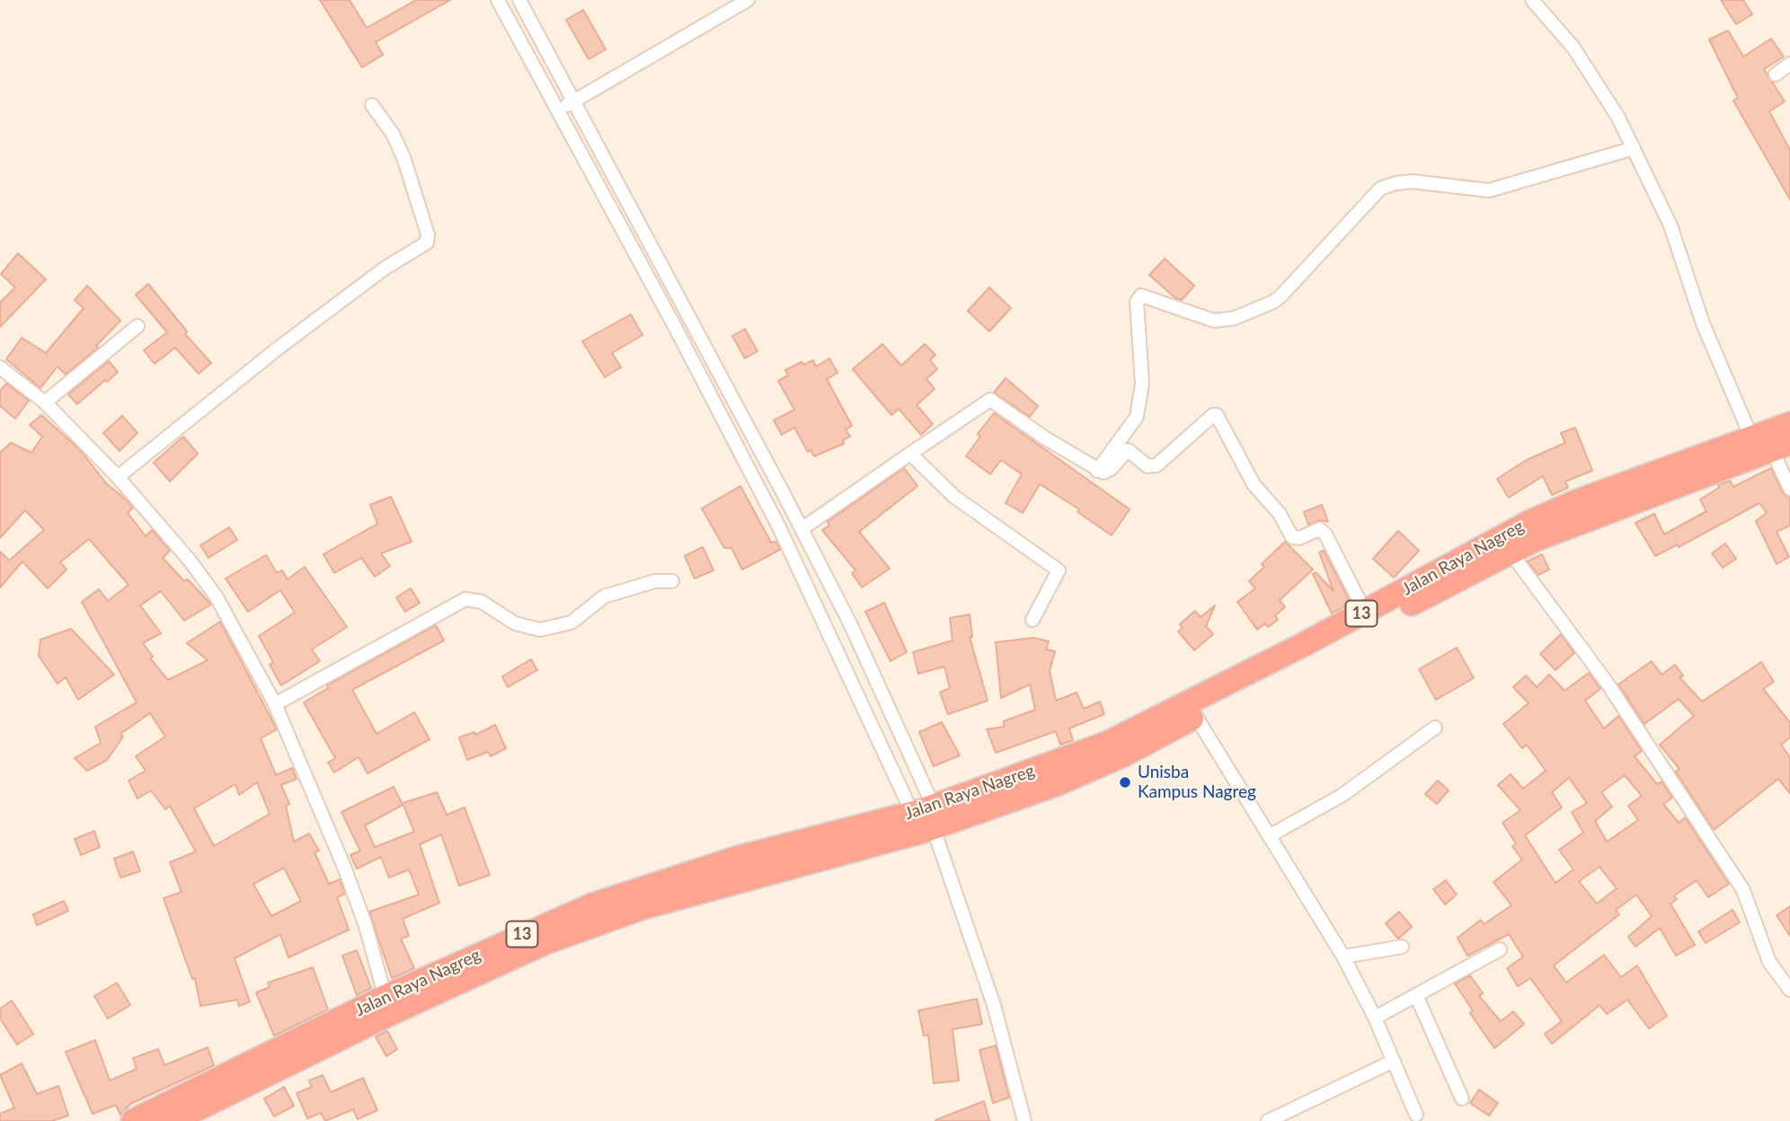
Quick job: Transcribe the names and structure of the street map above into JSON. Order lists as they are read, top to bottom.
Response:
{
  "streets": {
    "highway": ["Jalan Raya Nagreg", "13"]
  },
  "places": ["Unisba Kampus Nagreg"]
}
